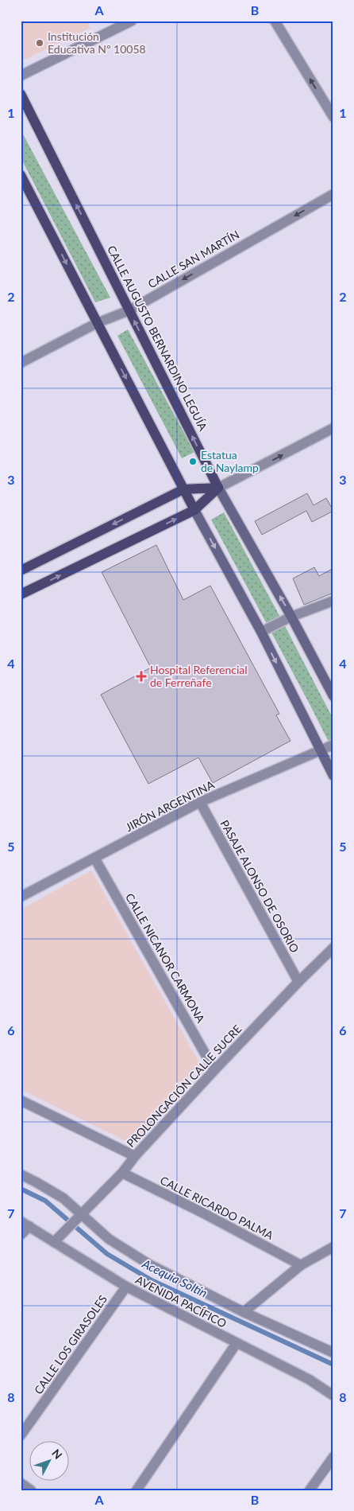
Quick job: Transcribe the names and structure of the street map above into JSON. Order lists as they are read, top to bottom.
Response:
{
  "streets": {
    "main road": ["CALLE AUGUSTO BERNARDINO LEGUÍA"],
    "street": [
      "CALLE SAN MARTÍN",
      "JIRÓN ARGENTINA",
      "PASAJE ALONSO DE OSORIO",
      "CALLE NICANOR CARMONA",
      "PROLONGACIÓN CALLE SUCRE",
      "CALLE RICARDO PALMA",
      "AVENIDA PACÍFICO",
      "CALLE LOS GIRASOLES"
    ]
  },
  "crossings": [
    ["CALLE SAN MARTÍN", "CALLE AUGUSTO BERNARDINO LEGUÍA"],
    ["JIRÓN ARGENTINA", "PASAJE ALONSO DE OSORIO"],
    ["JIRÓN ARGENTINA", "CALLE NICANOR CARMONA"],
    ["PASAJE ALONSO DE OSORIO", "PROLONGACIÓN CALLE SUCRE"],
    ["CALLE NICANOR CARMONA", "PROLONGACIÓN CALLE SUCRE"],
    ["PROLONGACIÓN CALLE SUCRE", "CALLE RICARDO PALMA"],
    ["PROLONGACIÓN CALLE SUCRE", "AVENIDA PACÍFICO"],
    ["AVENIDA PACÍFICO", "CALLE LOS GIRASOLES"]
  ],
  "one_way": ["CALLE SAN MARTÍN"],
  "water": ["Acequia Soltín"],
  "places": {
    "other": ["Institución Educativa Nº 10058", "Estatua de Naylamp"],
    "health": ["Hospital Referencial de Ferreñafe"]
  },
  "north": "top right",
  "grid": {
    "columns": ["A", "B"],
    "rows": [
      "1",
      "2",
      "3",
      "4",
      "5",
      "6",
      "7",
      "8"
    ]
  }
}
